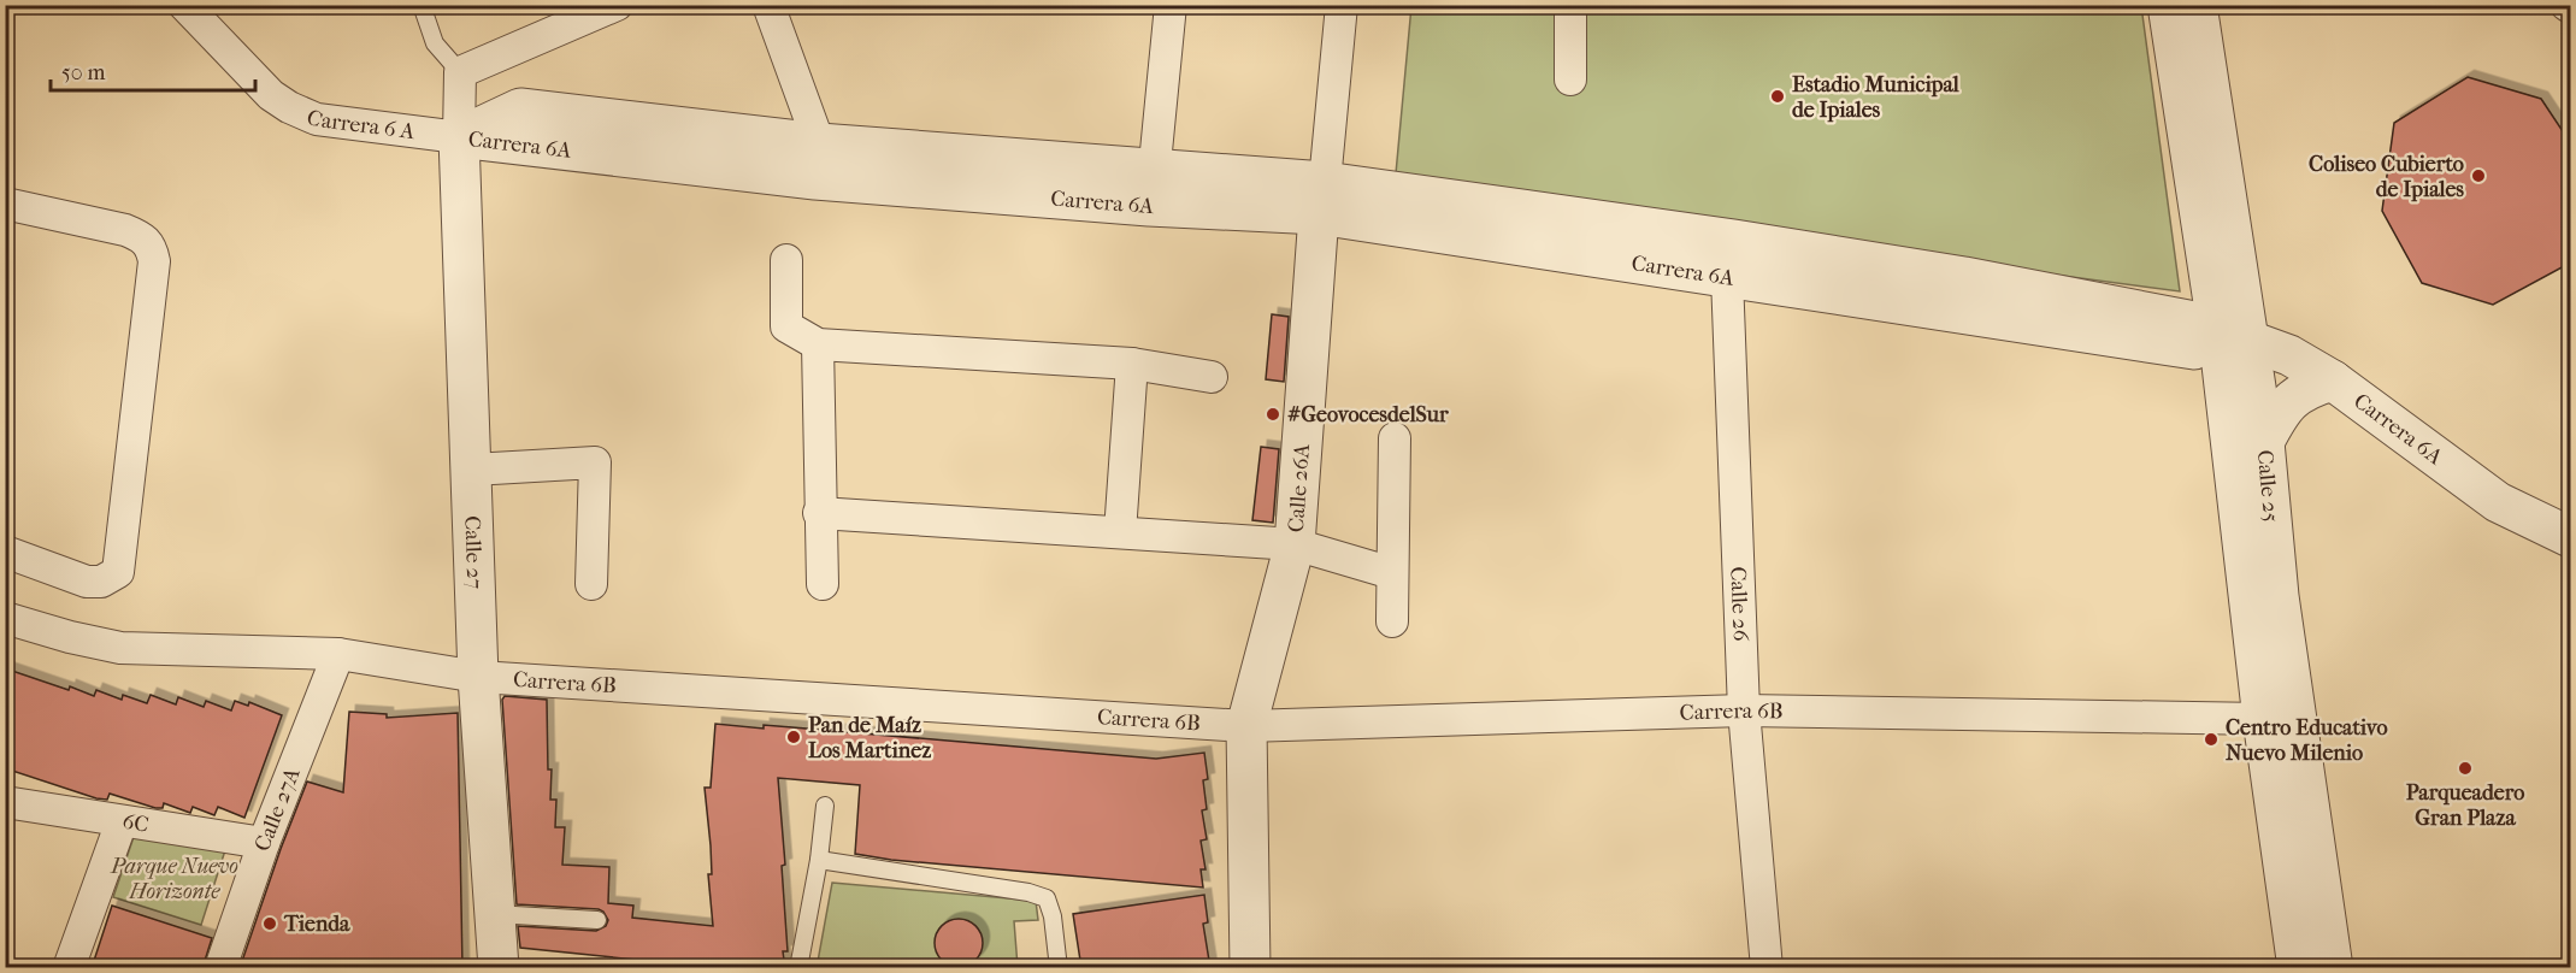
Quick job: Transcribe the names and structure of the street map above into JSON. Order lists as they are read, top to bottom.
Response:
{
  "streets": {
    "street": [
      "Carrera 6 A",
      "Carrera 6A",
      "Calle 25",
      "Calle 26A",
      "Calle 27",
      "Calle 26",
      "Carrera 6B",
      "Calle 27A",
      "6C"
    ]
  },
  "crossings": [
    ["Carrera 6 A", "Carrera 6A"],
    ["Carrera 6 A", "Calle 27"],
    ["Carrera 6A", "Calle 25"],
    ["Carrera 6A", "Calle 26A"],
    ["Carrera 6A", "Calle 27"],
    ["Carrera 6A", "Calle 26"],
    ["Calle 25", "Carrera 6B"],
    ["Calle 26A", "Carrera 6B"],
    ["Calle 27", "Carrera 6B"],
    ["Calle 26", "Carrera 6B"],
    ["Carrera 6B", "Calle 27A"],
    ["Calle 27A", "6C"]
  ],
  "parks": ["Parque Nuevo Horizonte"],
  "places": [
    "Estadio Municipal de Ipiales",
    "Coliseo Cubierto de Ipiales",
    "#GeovocesdelSur",
    "Pan de Maíz Los Martinez",
    "Centro Educativo Nuevo Milenio",
    "Parqueadero Gran Plaza",
    "Tienda"
  ],
  "scale_bar": "50 m"
}
